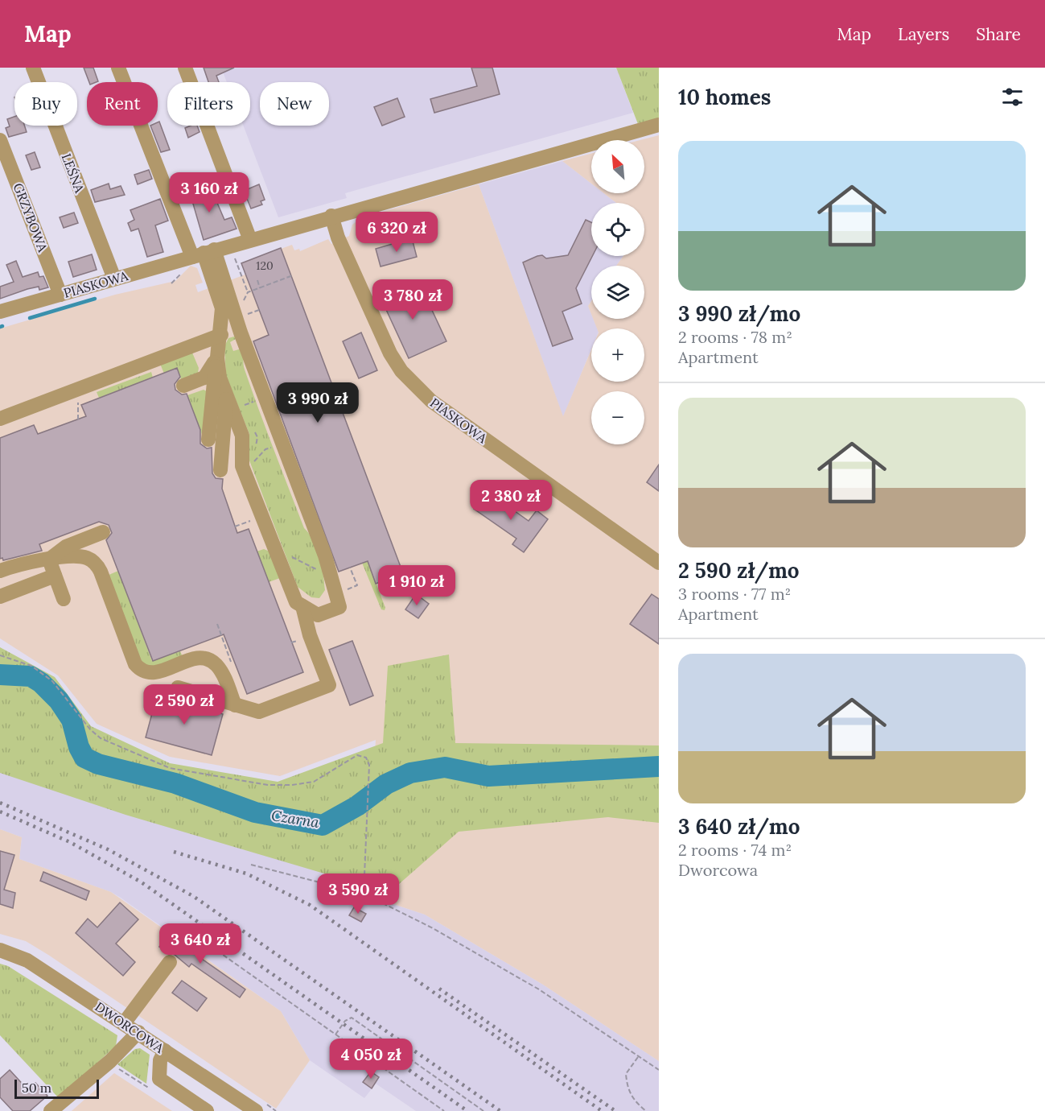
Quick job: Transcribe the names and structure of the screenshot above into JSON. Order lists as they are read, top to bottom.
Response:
{
  "streets": {
    "street": [
      "LEŚNA",
      "GRZYBOWA",
      "PIASKOWA",
      "DWORCOWA"
    ]
  },
  "crossings": [
    ["LEŚNA", "PIASKOWA"],
    ["GRZYBOWA", "PIASKOWA"]
  ],
  "water": ["Czarna"],
  "house_numbers": ["120"],
  "scale_bar": "50 m",
  "north": "top left",
  "page": {
    "header": "Map",
    "nav": ["Map", "Layers", "Share"],
    "heading": "10 homes",
    "chip": [
      "Buy",
      "Rent",
      "Filters",
      "New"
    ],
    "list": [
      {
        "name": "3 990 zł/mo",
        "note": "2 rooms · 78 m² · Apartment"
      },
      {
        "name": "2 590 zł/mo",
        "note": "3 rooms · 77 m² · Apartment"
      },
      {
        "name": "3 640 zł/mo",
        "note": "2 rooms · 74 m² · Dworcowa"
      }
    ],
    "map_buttons": ["+", "−"],
    "price": [
      "3 160 zł",
      "6 320 zł",
      "3 780 zł",
      "3 990 zł",
      "2 380 zł",
      "1 910 zł",
      "2 590 zł",
      "3 590 zł",
      "3 640 zł",
      "4 050 zł"
    ],
    "scale": "50 m"
  }
}
